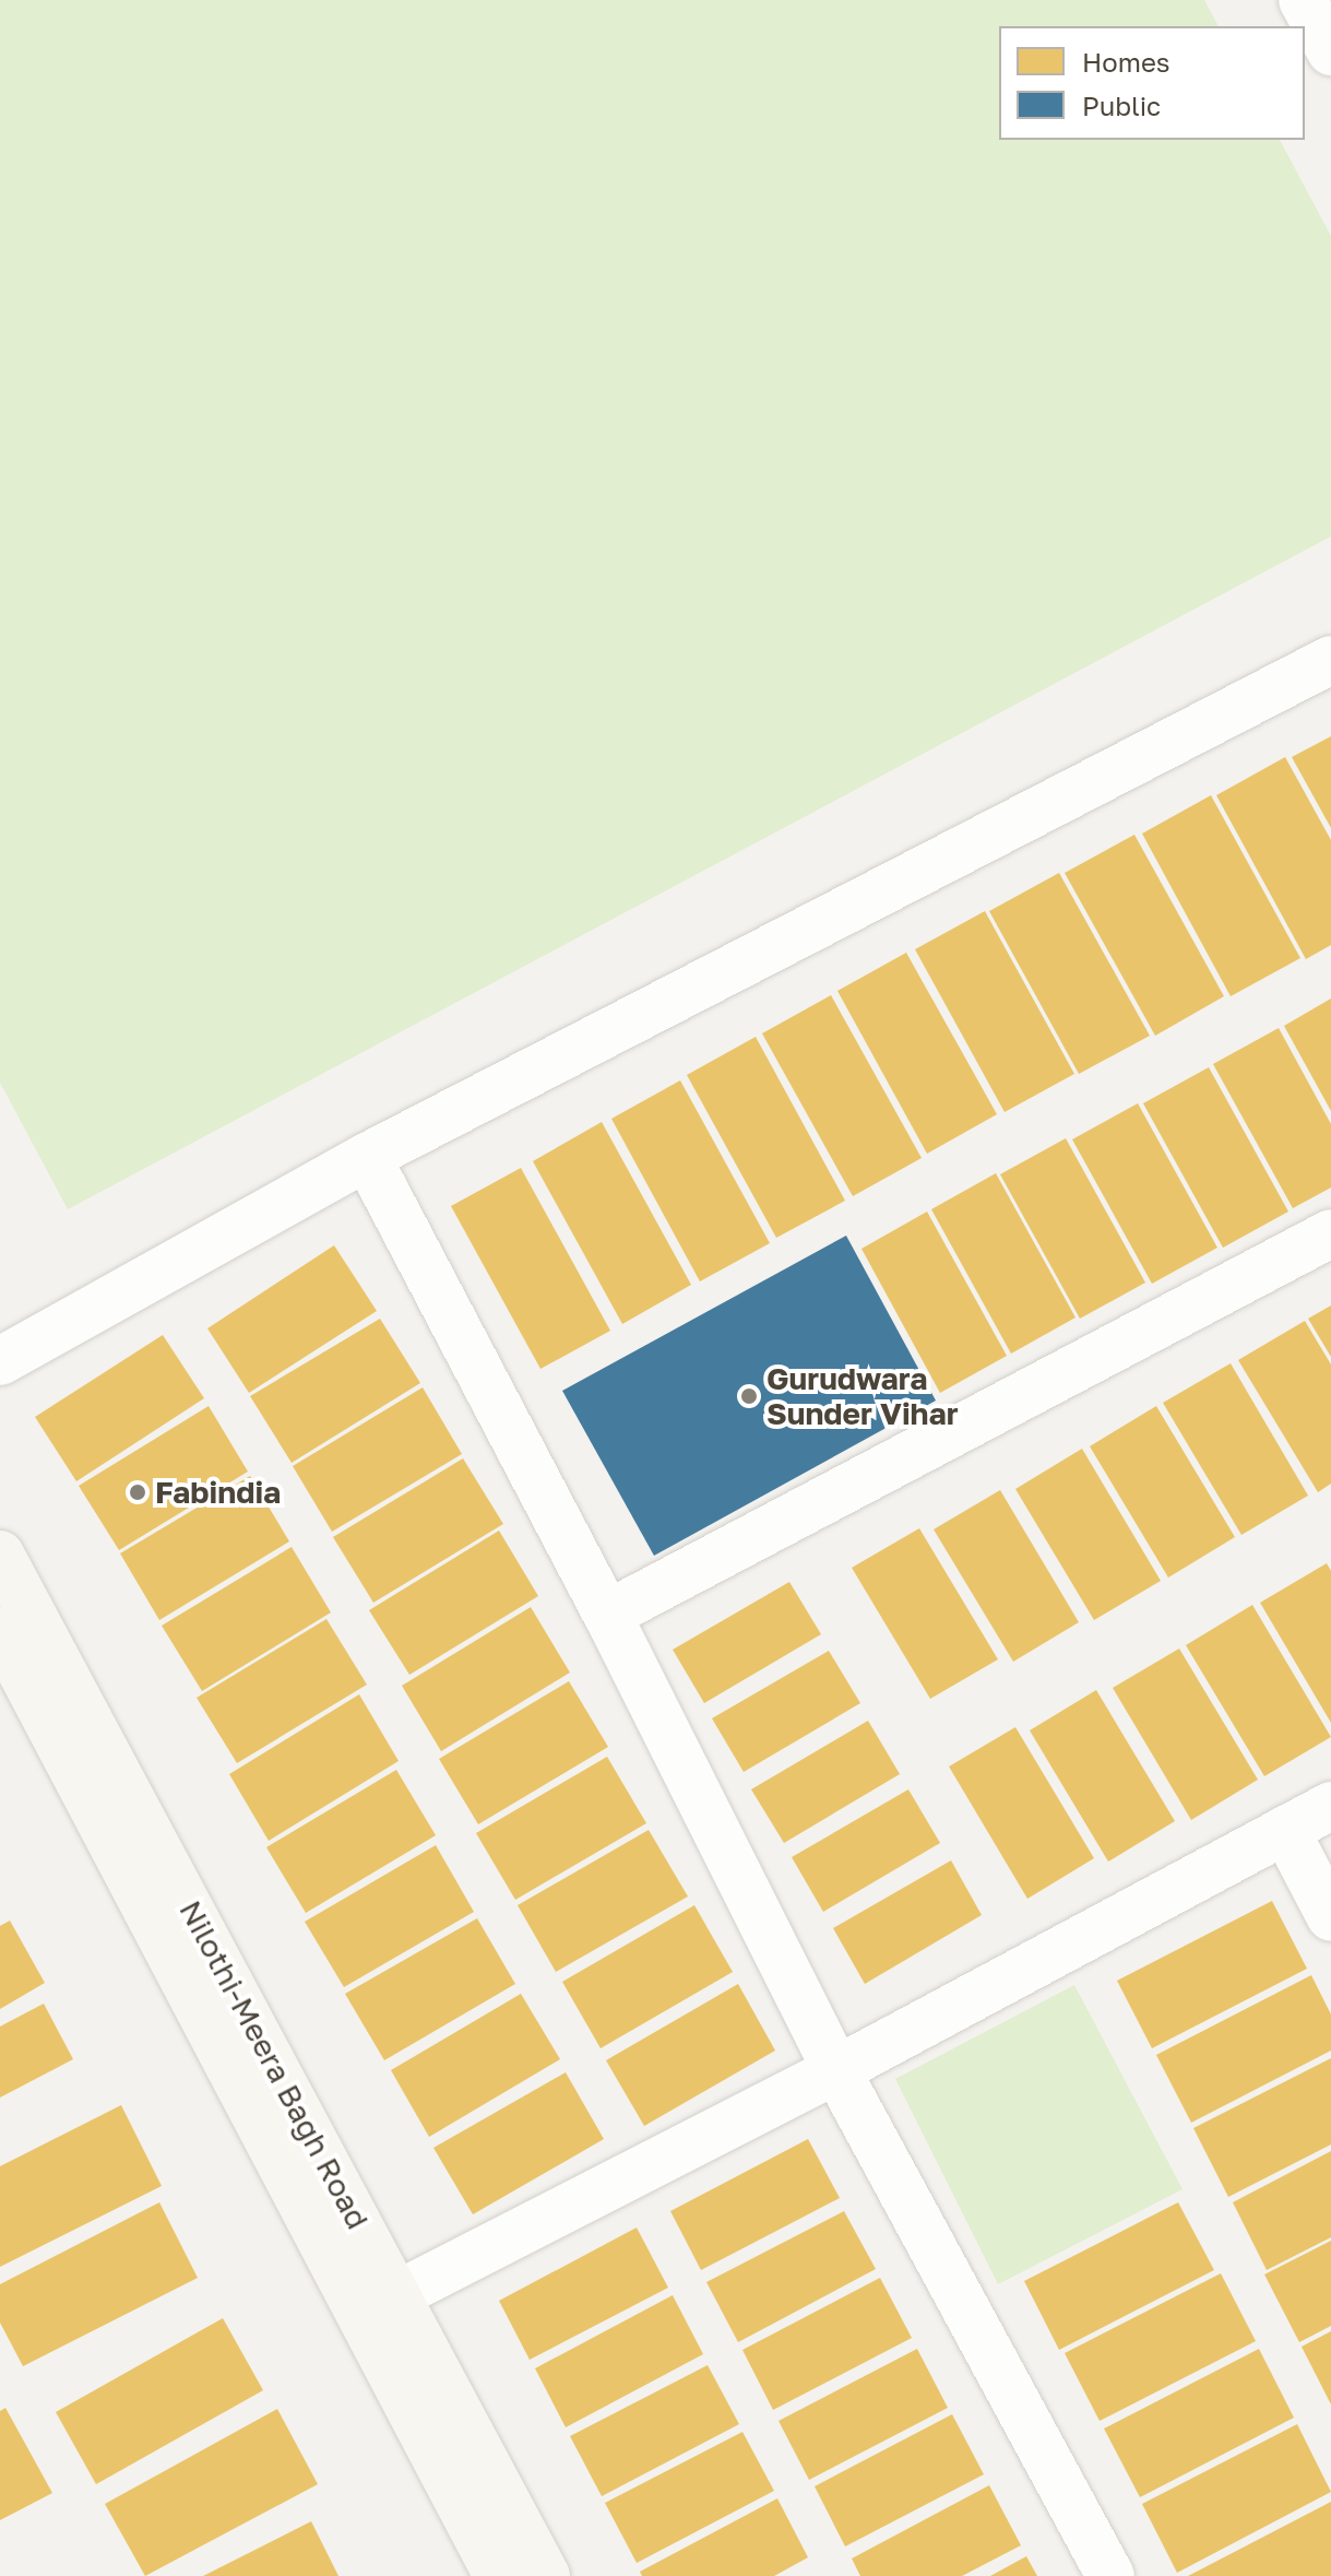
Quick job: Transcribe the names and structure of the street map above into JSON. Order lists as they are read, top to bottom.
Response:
{
  "streets": {
    "street": ["Nilothi-Meera Bagh Road"]
  },
  "places": ["Gurudwara Sunder Vihar", "Fabindia"],
  "legend": ["Homes", "Public"]
}
